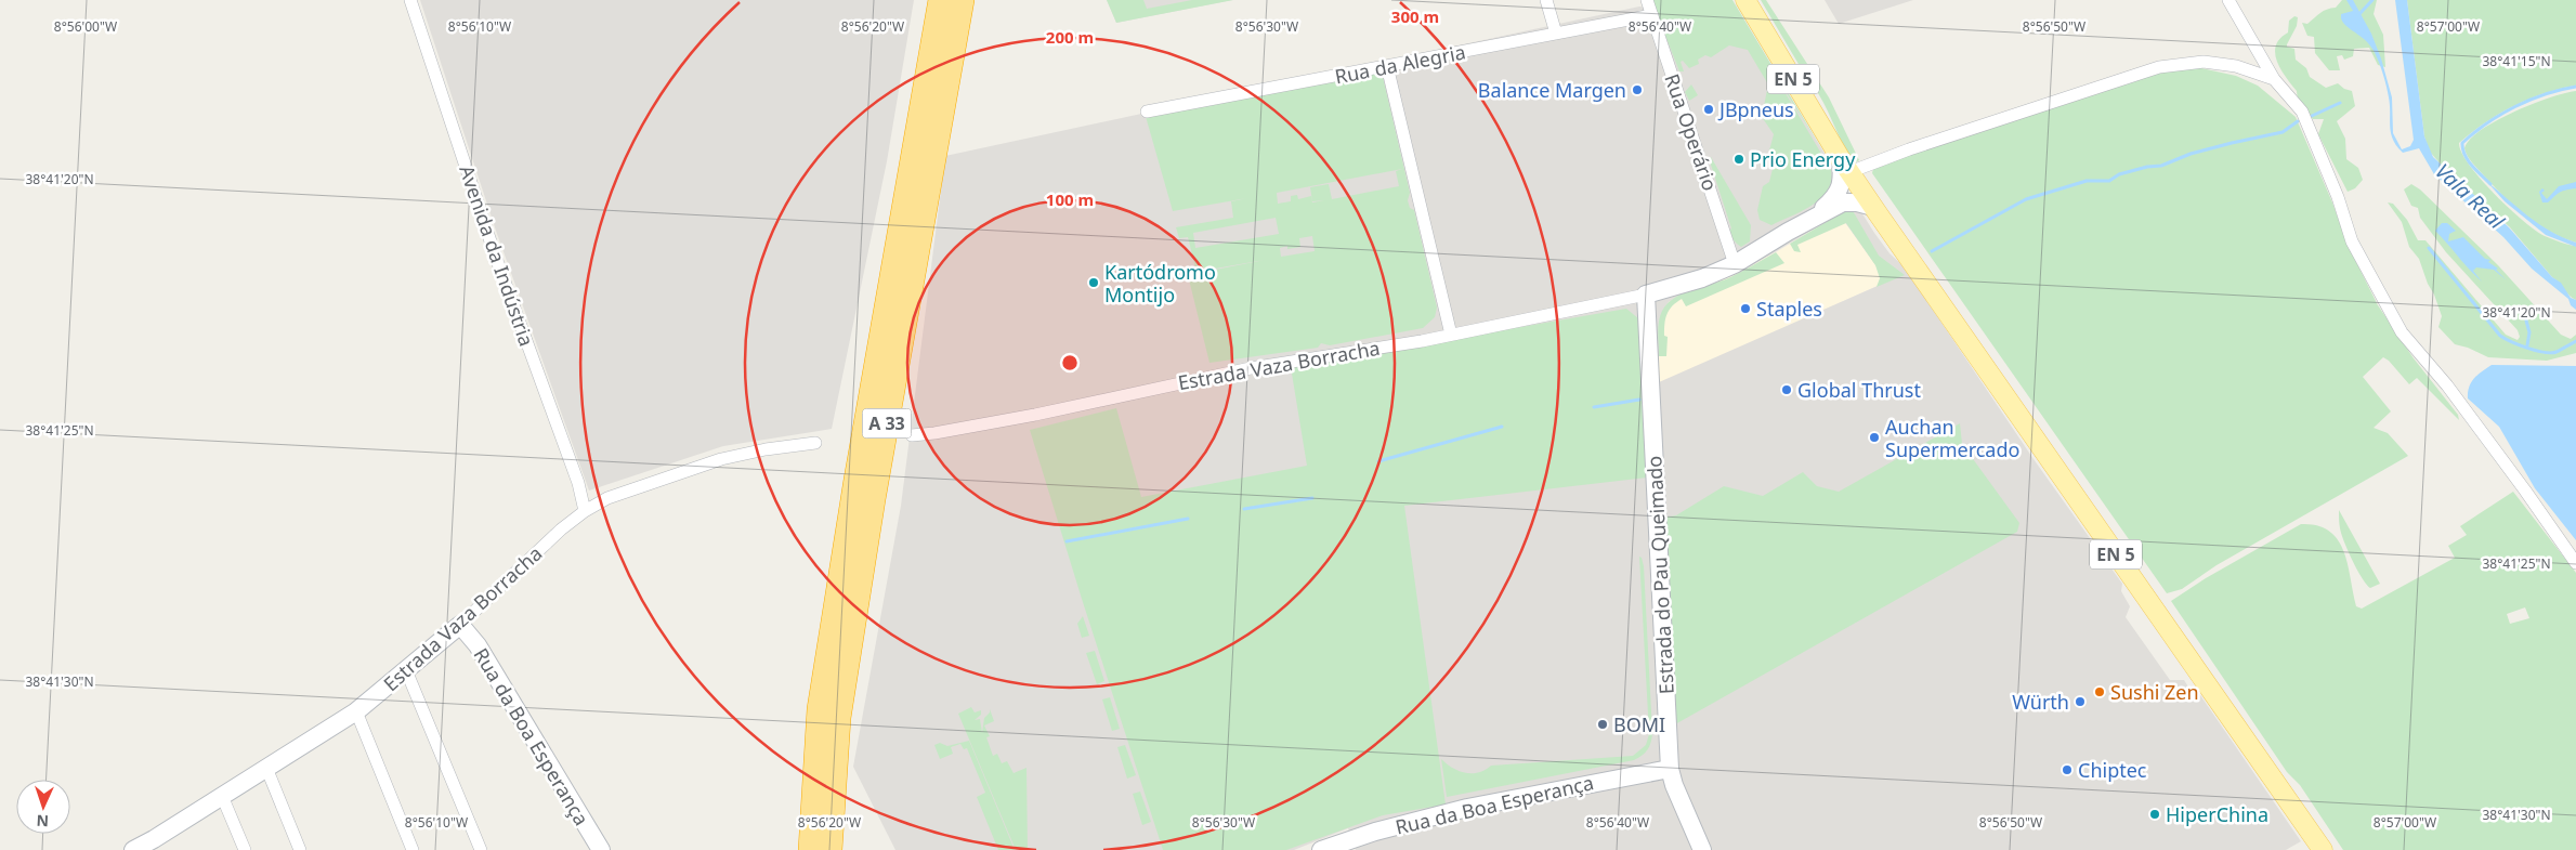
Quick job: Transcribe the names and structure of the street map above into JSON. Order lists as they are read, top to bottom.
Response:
{
  "streets": {
    "highway": ["A 33"],
    "main road": ["EN 5"],
    "street": [
      "Rua da Alegria",
      "Rua Operário",
      "Avenida da Indústria",
      "Estrada Vaza Borracha",
      "Estrada do Pau Queimado",
      "Rua da Boa Esperança"
    ]
  },
  "crossings": [
    ["Rua da Alegria", "Rua Operário"],
    ["Avenida da Indústria", "Estrada Vaza Borracha"],
    ["Estrada Vaza Borracha", "Estrada do Pau Queimado"],
    ["Estrada Vaza Borracha", "Rua da Boa Esperança"],
    ["Estrada do Pau Queimado", "Rua da Boa Esperança"]
  ],
  "water": ["Vala Real"],
  "places": [
    "Balance Margen",
    "JBpneus",
    "Prio Energy",
    "Kartódromo Montijo",
    "Staples",
    "Global Thrust",
    "Auchan Supermercado",
    "Sushi Zen",
    "Würth",
    "BOMI",
    "Chiptec",
    "HiperChina"
  ],
  "north": "bottom",
  "coordinates": [
    "8°56'00\"W",
    "8°56'10\"W",
    "8°56'20\"W",
    "8°56'30\"W",
    "8°56'40\"W",
    "8°56'50\"W",
    "8°57'00\"W",
    "38°41'15\"N",
    "38°41'20\"N",
    "38°41'25\"N",
    "38°41'30\"N"
  ],
  "rings": ["300 m", "200 m", "100 m"]
}
